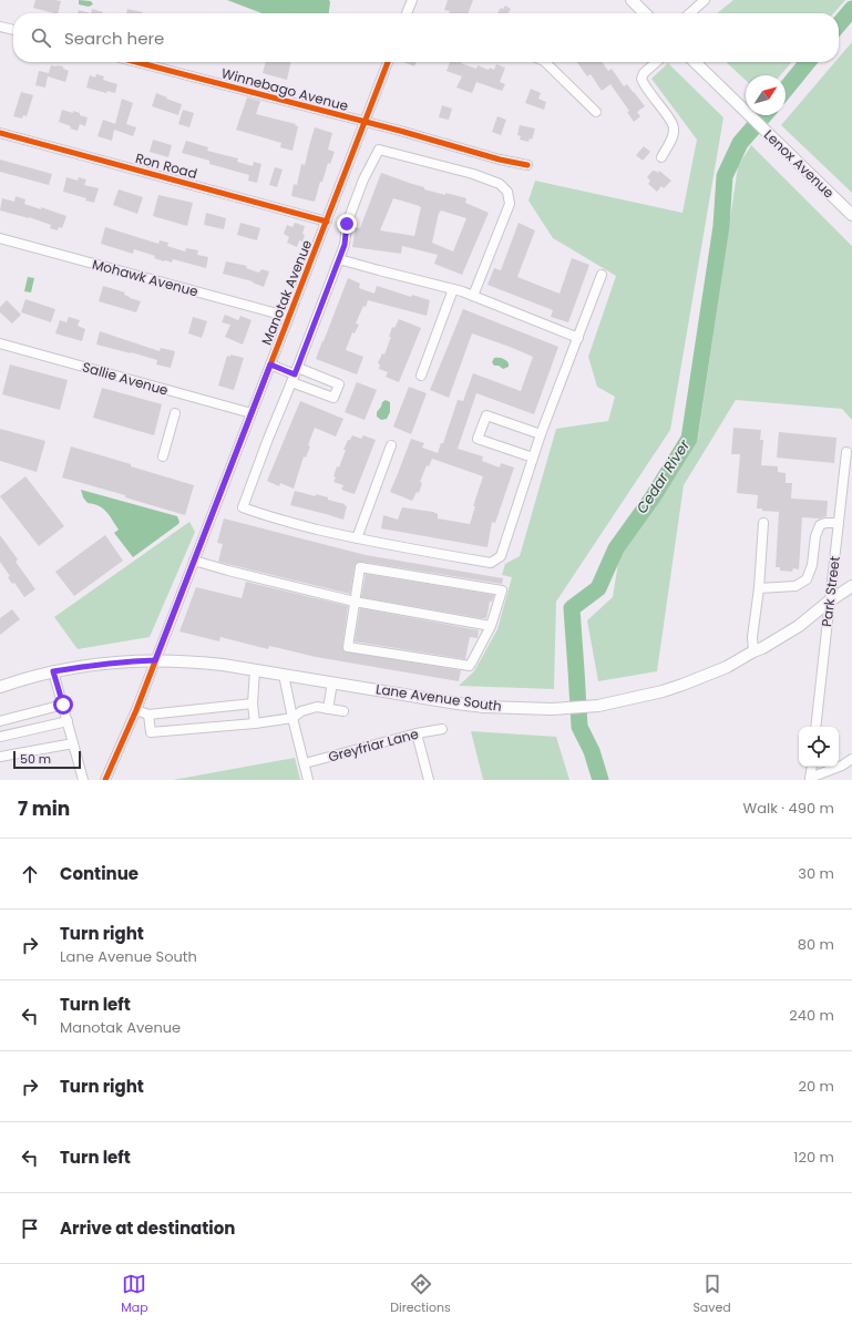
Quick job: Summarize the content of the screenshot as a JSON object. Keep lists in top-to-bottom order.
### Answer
{
  "streets": {
    "main road": ["Lenox Avenue", "Lane Avenue South"],
    "street": [
      "Winnebago Avenue",
      "Ron Road",
      "Mohawk Avenue",
      "Manotak Avenue",
      "Sallie Avenue",
      "Park Street",
      "Greyfriar Lane"
    ]
  },
  "crossings": [
    ["Winnebago Avenue", "Manotak Avenue"],
    ["Ron Road", "Manotak Avenue"],
    ["Mohawk Avenue", "Manotak Avenue"],
    ["Manotak Avenue", "Sallie Avenue"],
    ["Manotak Avenue", "Lane Avenue South"],
    ["Park Street", "Lane Avenue South"]
  ],
  "water": ["Cedar River"],
  "scale_bar": "50 m",
  "north": "top right",
  "page": {
    "search": "Search here",
    "scale": "50 m",
    "heading": ["7 min", "Walk · 490 m"],
    "list": [
      ["Continue", "30 m"],
      ["Turn right", "Lane Avenue South", "80 m"],
      ["Turn left", "Manotak Avenue", "240 m"],
      ["Turn right", "20 m"],
      ["Turn left", "120 m"],
      "Arrive at destination"
    ],
    "nav": ["Map", "Directions", "Saved"]
  }
}
